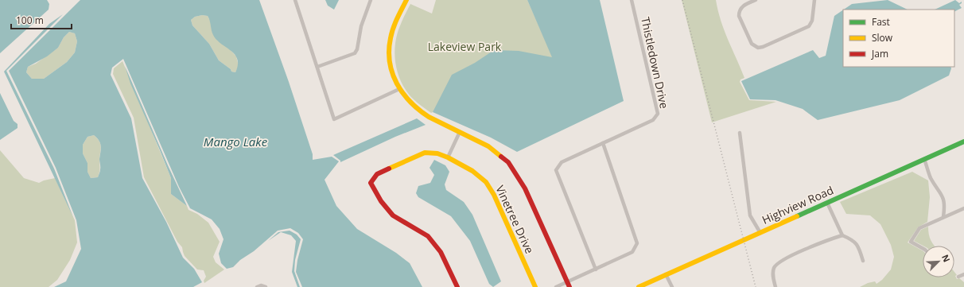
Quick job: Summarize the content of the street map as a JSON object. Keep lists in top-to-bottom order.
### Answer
{
  "streets": {
    "street": ["Thistledown Drive", "Highview Road", "Vinetree Drive"]
  },
  "water": ["Mango Lake"],
  "parks": ["Lakeview Park"],
  "legend": ["Fast", "Slow", "Jam"],
  "scale_bar": "100 m",
  "north": "top right"
}
